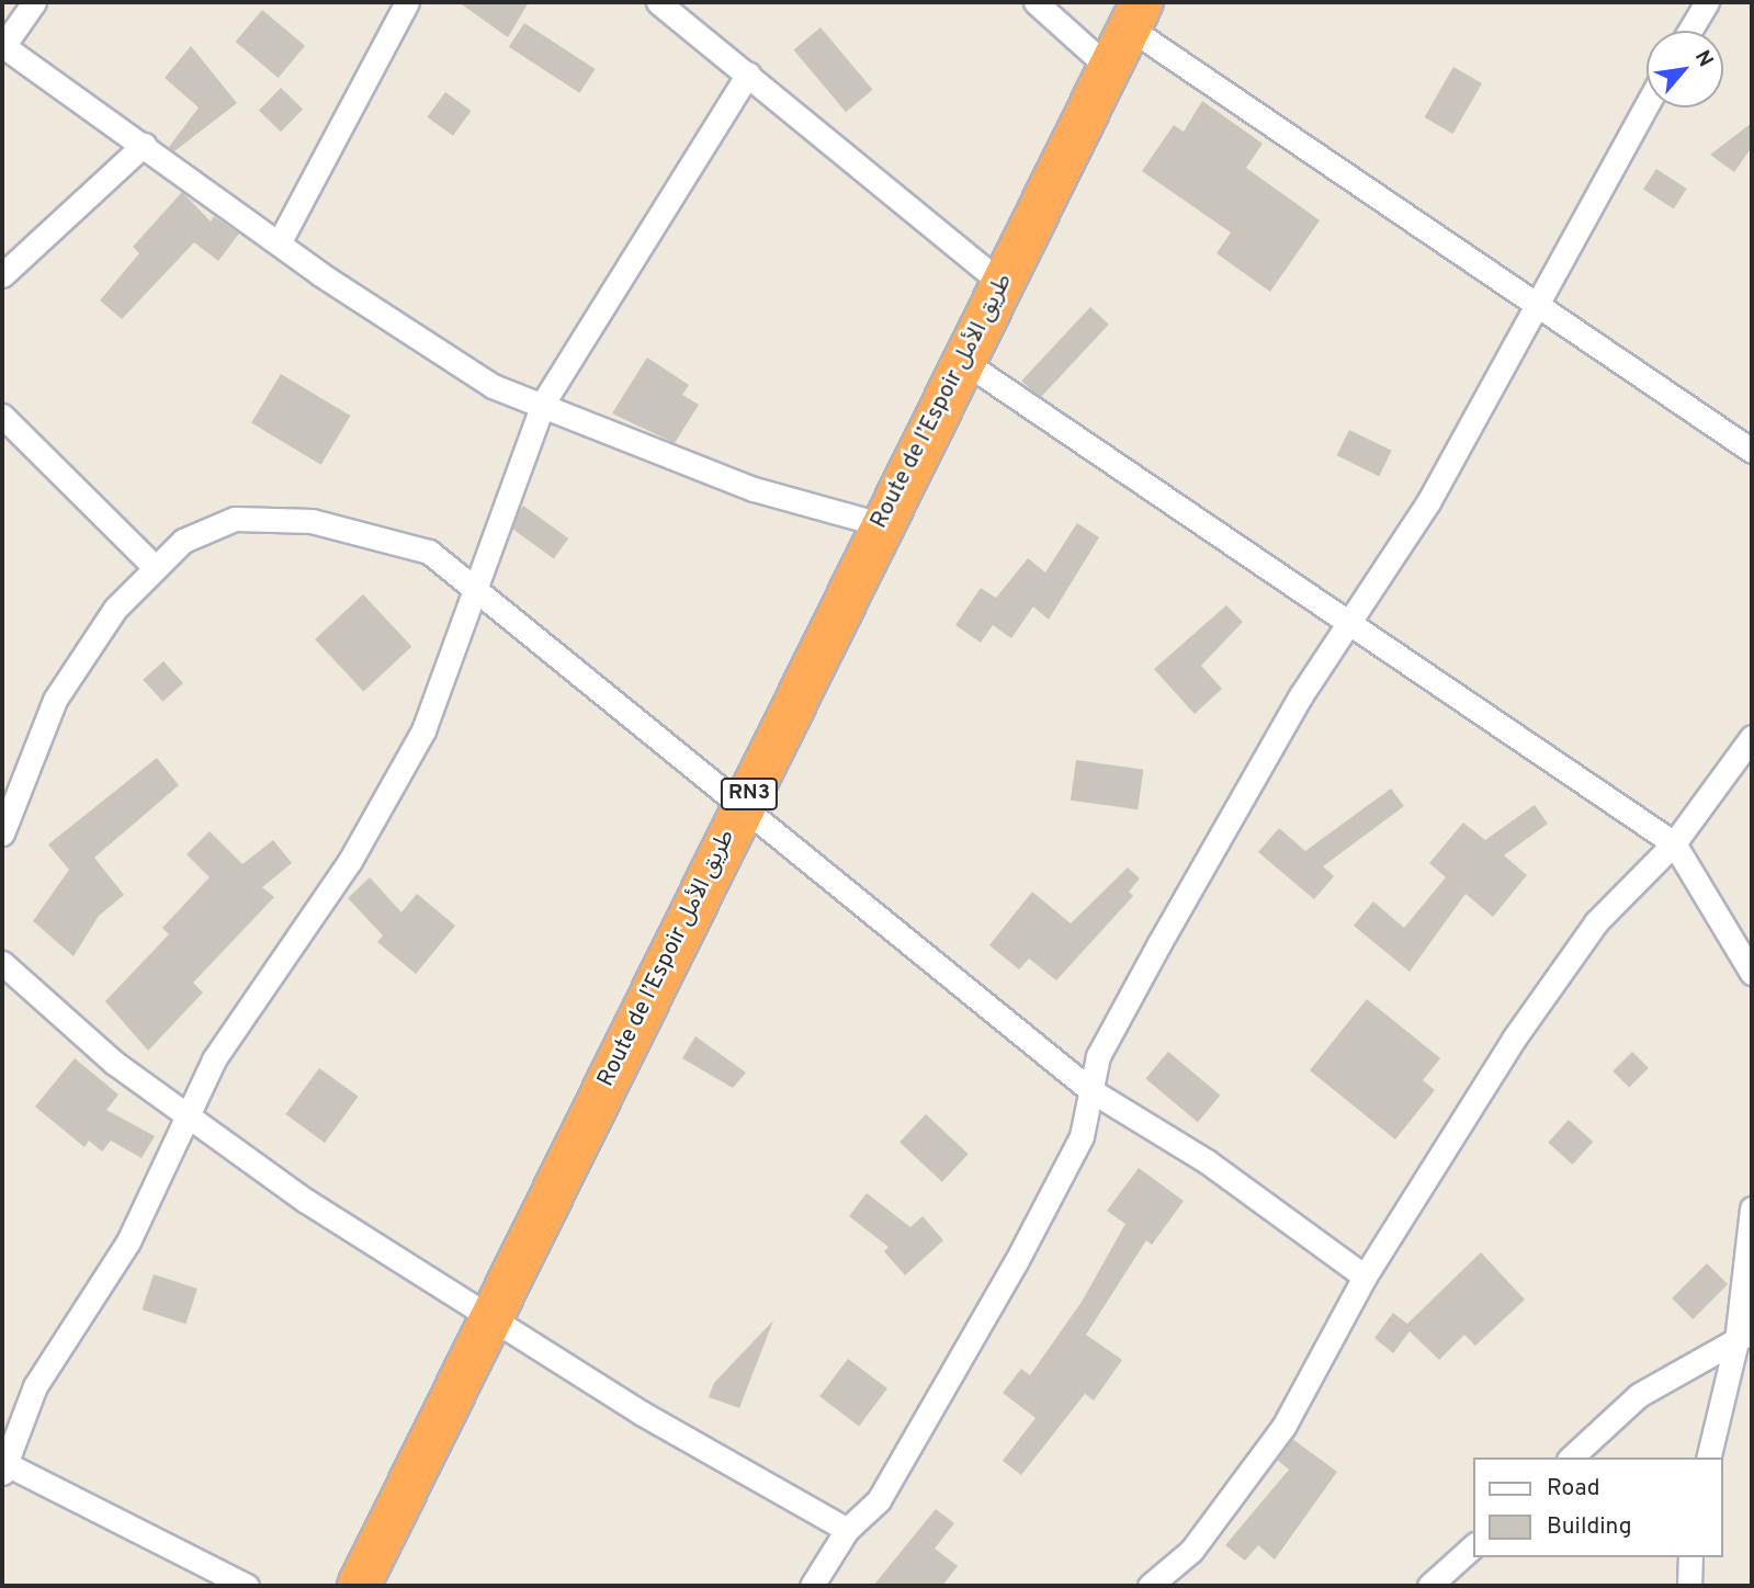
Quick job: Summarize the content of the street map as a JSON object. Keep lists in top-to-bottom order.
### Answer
{
  "streets": {
    "highway": ["Route de l’Espoir طريق الأمل", "RN3"]
  },
  "legend": ["Road", "Building"],
  "north": "top right"
}
